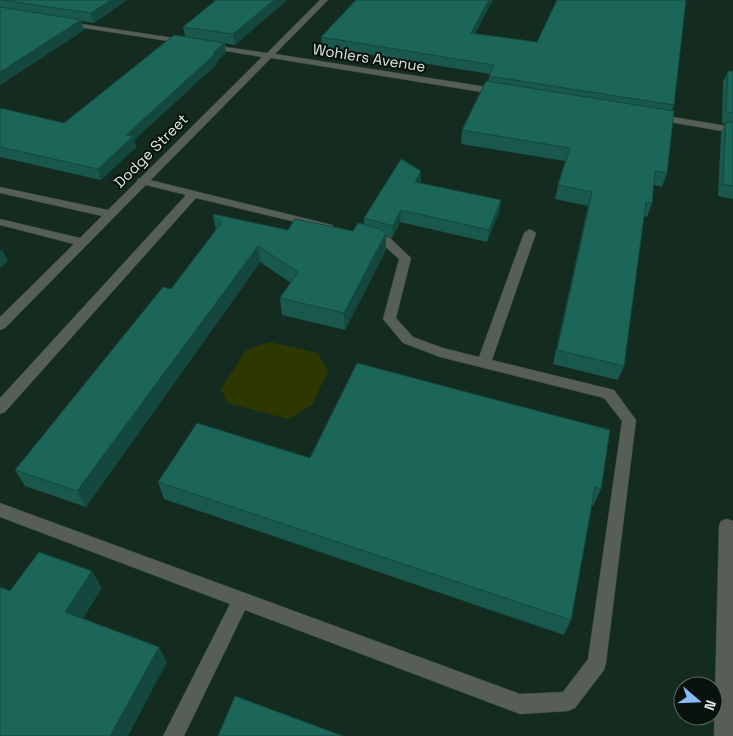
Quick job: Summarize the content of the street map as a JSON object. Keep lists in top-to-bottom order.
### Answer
{
  "streets": {
    "street": ["Wohlers Avenue", "Dodge Street"]
  },
  "crossings": [
    ["Wohlers Avenue", "Dodge Street"]
  ],
  "north": "right"
}
